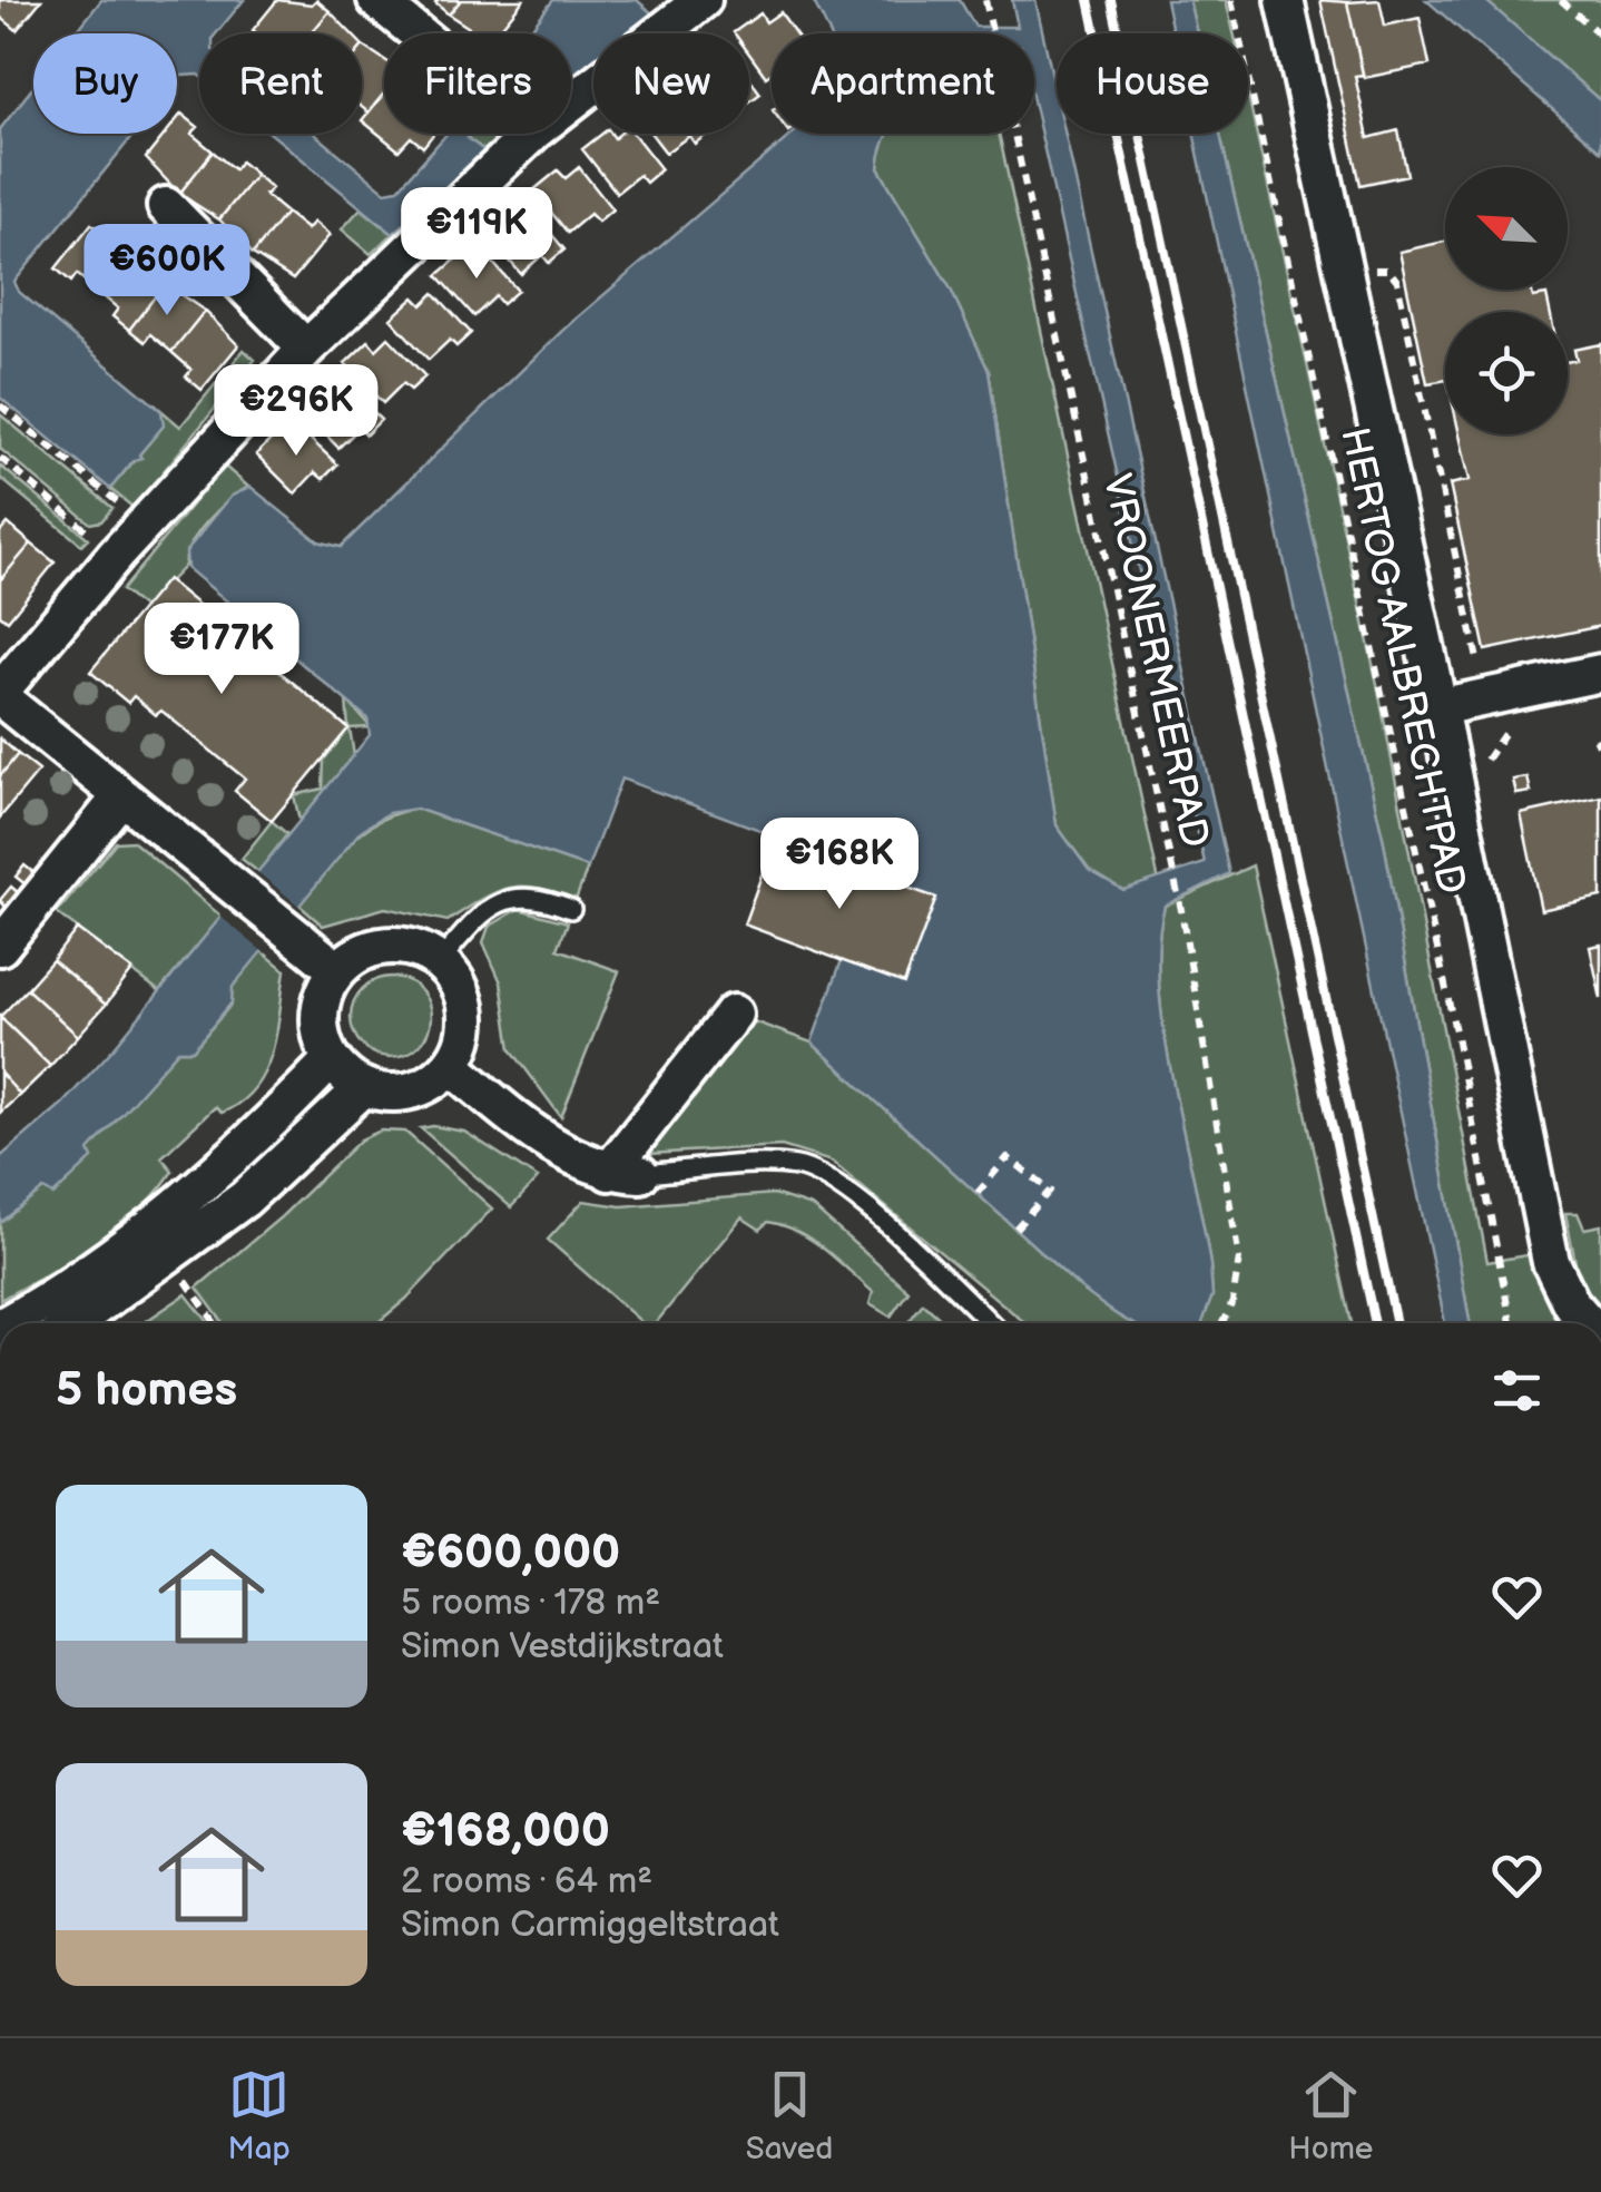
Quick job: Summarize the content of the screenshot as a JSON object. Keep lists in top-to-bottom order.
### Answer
{
  "streets": {
    "path": ["VROONERMEERPAD", "HERTOG AALBRECHTPAD"]
  },
  "north": "top left",
  "page": {
    "chip": [
      "Buy",
      "Rent",
      "Filters",
      "New",
      "Apartment",
      "House"
    ],
    "price": [
      "€119K",
      "€600K",
      "€296K",
      "€177K",
      "€168K"
    ],
    "heading": "5 homes",
    "list": [
      {
        "name": "€600,000",
        "note": "5 rooms · 178 m² · Simon Vestdijkstraat"
      },
      {
        "name": "€168,000",
        "note": "2 rooms · 64 m² · Simon Carmiggeltstraat"
      }
    ],
    "tabs": ["Map", "Saved", "Home"]
  }
}
